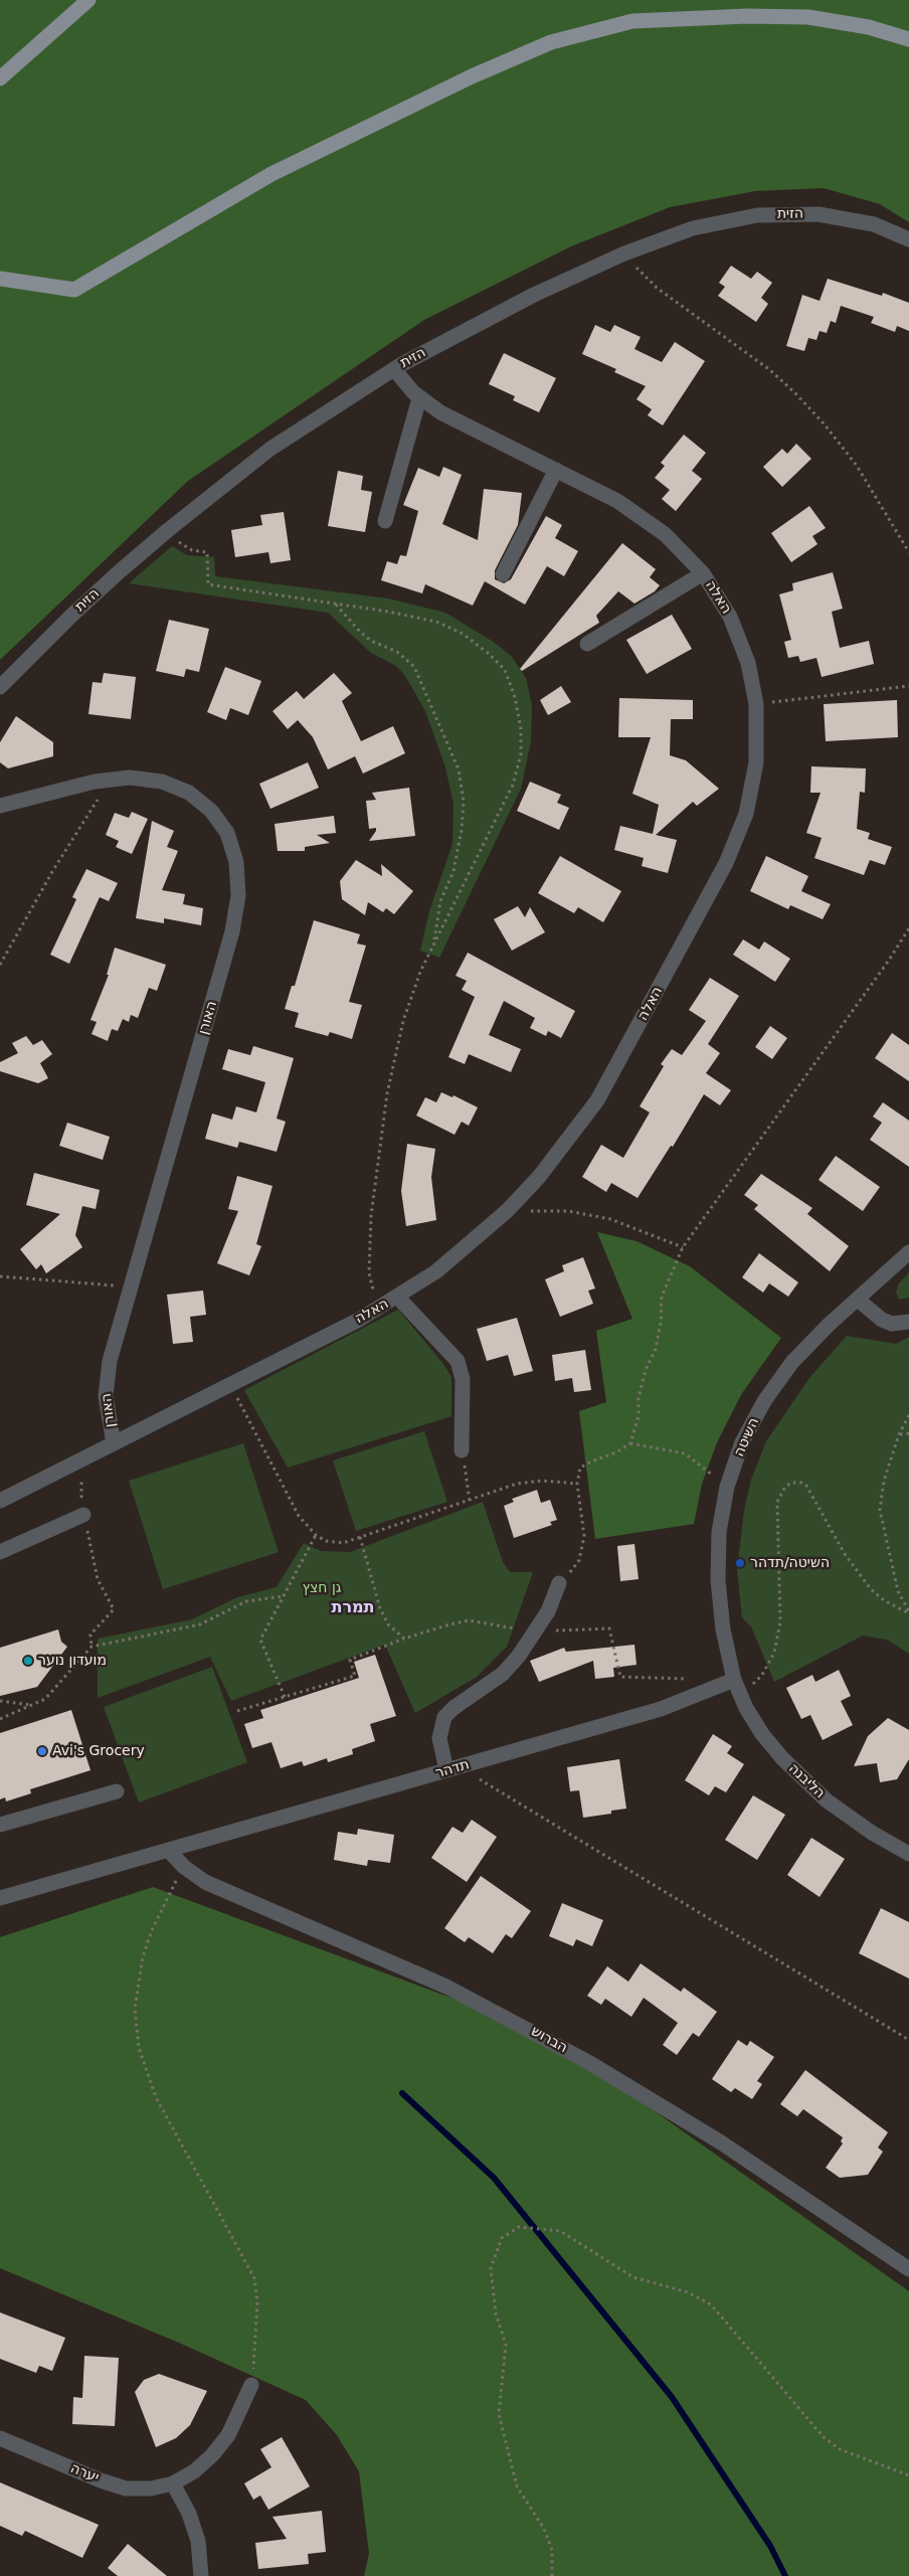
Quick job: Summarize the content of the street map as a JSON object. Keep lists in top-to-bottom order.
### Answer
{
  "streets": {
    "street": [
      "הזית",
      "האלה",
      "האורן",
      "השיטה",
      "תדהר",
      "הליבנה",
      "הברוש",
      "יערה"
    ]
  },
  "crossings": [
    ["הזית", "האלה"],
    ["האלה", "האורן"],
    ["השיטה", "תדהר"],
    ["השיטה", "הליבנה"],
    ["תדהר", "הליבנה"],
    ["תדהר", "הברוש"]
  ],
  "districts": ["תמרת"],
  "parks": ["גן חצץ"],
  "places": ["השיטה/תדהר", "מועדון נוער", "Avi's Grocery"]
}
